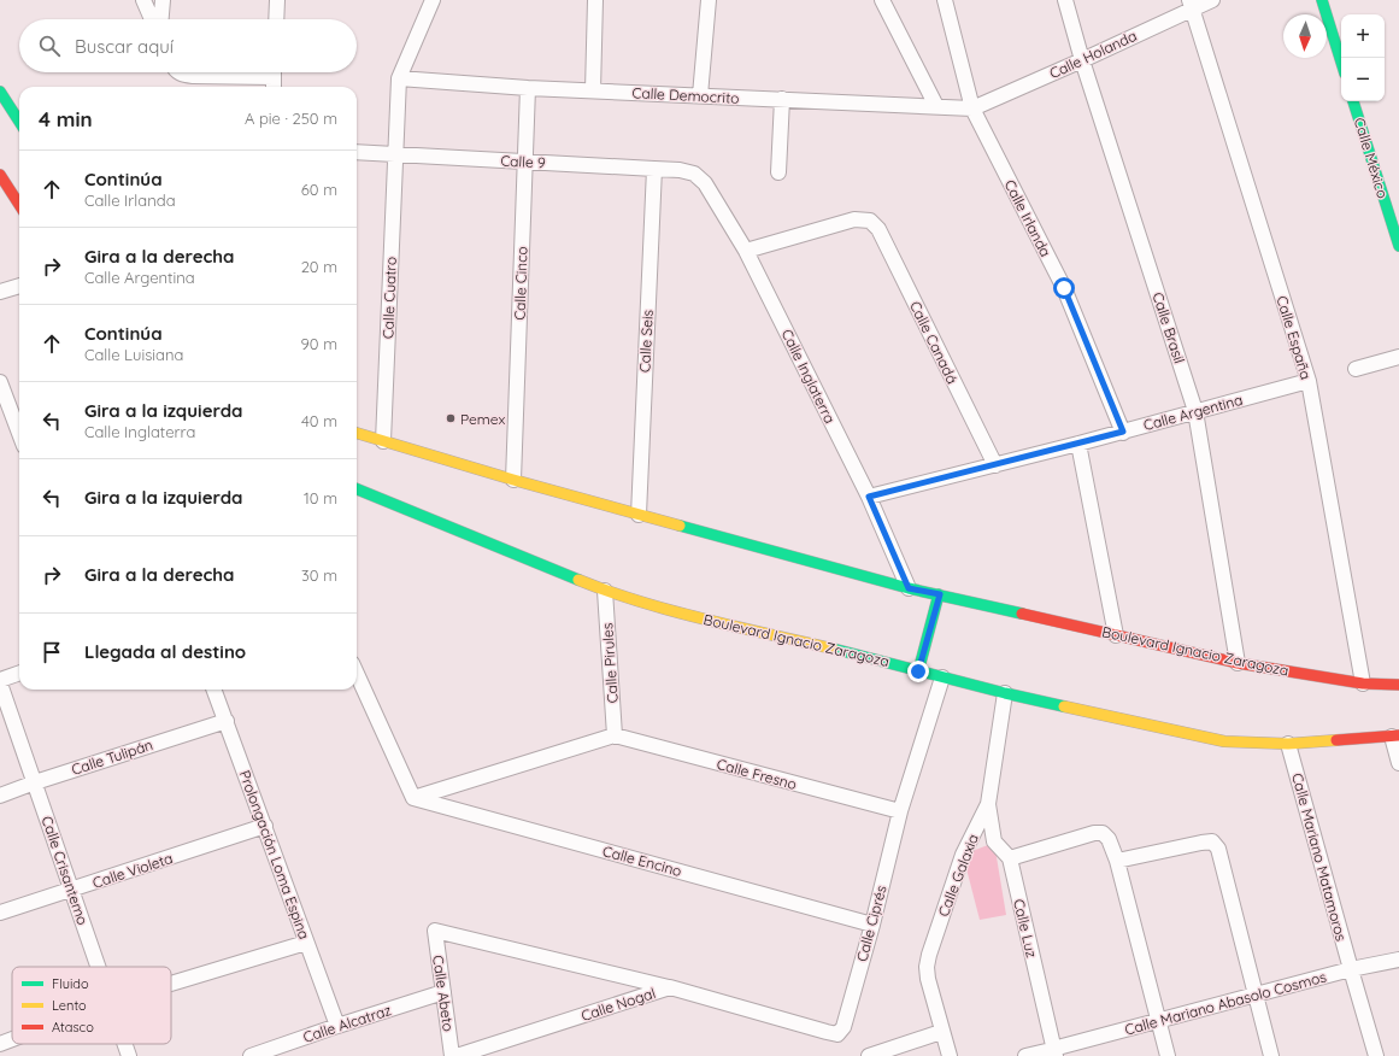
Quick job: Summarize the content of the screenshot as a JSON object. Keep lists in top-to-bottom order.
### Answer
{
  "streets": {
    "main road": ["Calle México", "Boulevard Ignacio Zaragoza"],
    "street": [
      "Calle Holanda",
      "Calle Democrito",
      "Calle 9",
      "Calle Irlanda",
      "Calle Cinco",
      "Calle Cuatro",
      "Calle Brasil",
      "Calle España",
      "Calle Seis",
      "Calle Canadá",
      "Calle Inglaterra",
      "Calle Argentina",
      "Calle Pirules",
      "Calle Tulipán",
      "Calle Fresno",
      "Prolongación Loma Espina",
      "Calle Mariano Matamoros",
      "Calle Encino",
      "Calle Crisantemo",
      "Calle Violeta",
      "Calle Galaxia",
      "Calle Ciprés",
      "Calle Luz",
      "Calle Abeto",
      "Calle Mariano Abasolo Cosmos",
      "Calle Nogal",
      "Calle Alcatraz"
    ]
  },
  "crossings": [
    ["Calle Holanda", "Calle Democrito"],
    ["Calle Holanda", "Calle Irlanda"],
    ["Calle Holanda", "Calle Brasil"],
    ["Calle Holanda", "Calle España"],
    ["Calle Democrito", "Calle Irlanda"],
    ["Calle Democrito", "Calle Cinco"],
    ["Calle Democrito", "Calle Cuatro"],
    ["Calle 9", "Calle Cinco"],
    ["Calle 9", "Calle Cuatro"],
    ["Calle 9", "Calle Seis"],
    ["Calle 9", "Calle Inglaterra"],
    ["Calle Irlanda", "Calle Argentina"],
    ["Calle Cinco", "Boulevard Ignacio Zaragoza"],
    ["Calle Cuatro", "Boulevard Ignacio Zaragoza"],
    ["Calle Brasil", "Calle Argentina"],
    ["Calle Brasil", "Boulevard Ignacio Zaragoza"],
    ["Calle España", "Calle Argentina"],
    ["Calle España", "Boulevard Ignacio Zaragoza"],
    ["Calle Seis", "Boulevard Ignacio Zaragoza"],
    ["Calle Canadá", "Calle Inglaterra"],
    ["Calle Canadá", "Calle Argentina"],
    ["Calle Inglaterra", "Calle Argentina"],
    ["Calle Inglaterra", "Boulevard Ignacio Zaragoza"],
    ["Boulevard Ignacio Zaragoza", "Calle Pirules"],
    ["Boulevard Ignacio Zaragoza", "Calle Mariano Matamoros"],
    ["Boulevard Ignacio Zaragoza", "Calle Galaxia"],
    ["Boulevard Ignacio Zaragoza", "Calle Ciprés"],
    ["Calle Pirules", "Calle Fresno"],
    ["Calle Tulipán", "Prolongación Loma Espina"],
    ["Calle Tulipán", "Calle Crisantemo"],
    ["Calle Fresno", "Calle Ciprés"],
    ["Prolongación Loma Espina", "Calle Violeta"],
    ["Prolongación Loma Espina", "Calle Alcatraz"],
    ["Calle Mariano Matamoros", "Calle Mariano Abasolo Cosmos"],
    ["Calle Encino", "Calle Ciprés"],
    ["Calle Crisantemo", "Calle Violeta"],
    ["Calle Galaxia", "Calle Luz"],
    ["Calle Ciprés", "Calle Nogal"],
    ["Calle Luz", "Calle Mariano Abasolo Cosmos"],
    ["Calle Abeto", "Calle Nogal"],
    ["Calle Abeto", "Calle Alcatraz"]
  ],
  "places": ["Pemex"],
  "legend": ["Fluido", "Lento", "Atasco"],
  "north": "bottom",
  "page": {
    "map_buttons": ["+", "−"],
    "search": "Buscar aquí",
    "heading": ["4 min", "A pie · 250 m"],
    "list": [
      ["Continúa", "Calle Irlanda", "60 m"],
      ["Gira a la derecha", "Calle Argentina", "20 m"],
      ["Continúa", "Calle Luisiana", "90 m"],
      ["Gira a la izquierda", "Calle Inglaterra", "40 m"],
      ["Gira a la izquierda", "10 m"],
      ["Gira a la derecha", "30 m"],
      "Llegada al destino"
    ]
  }
}
